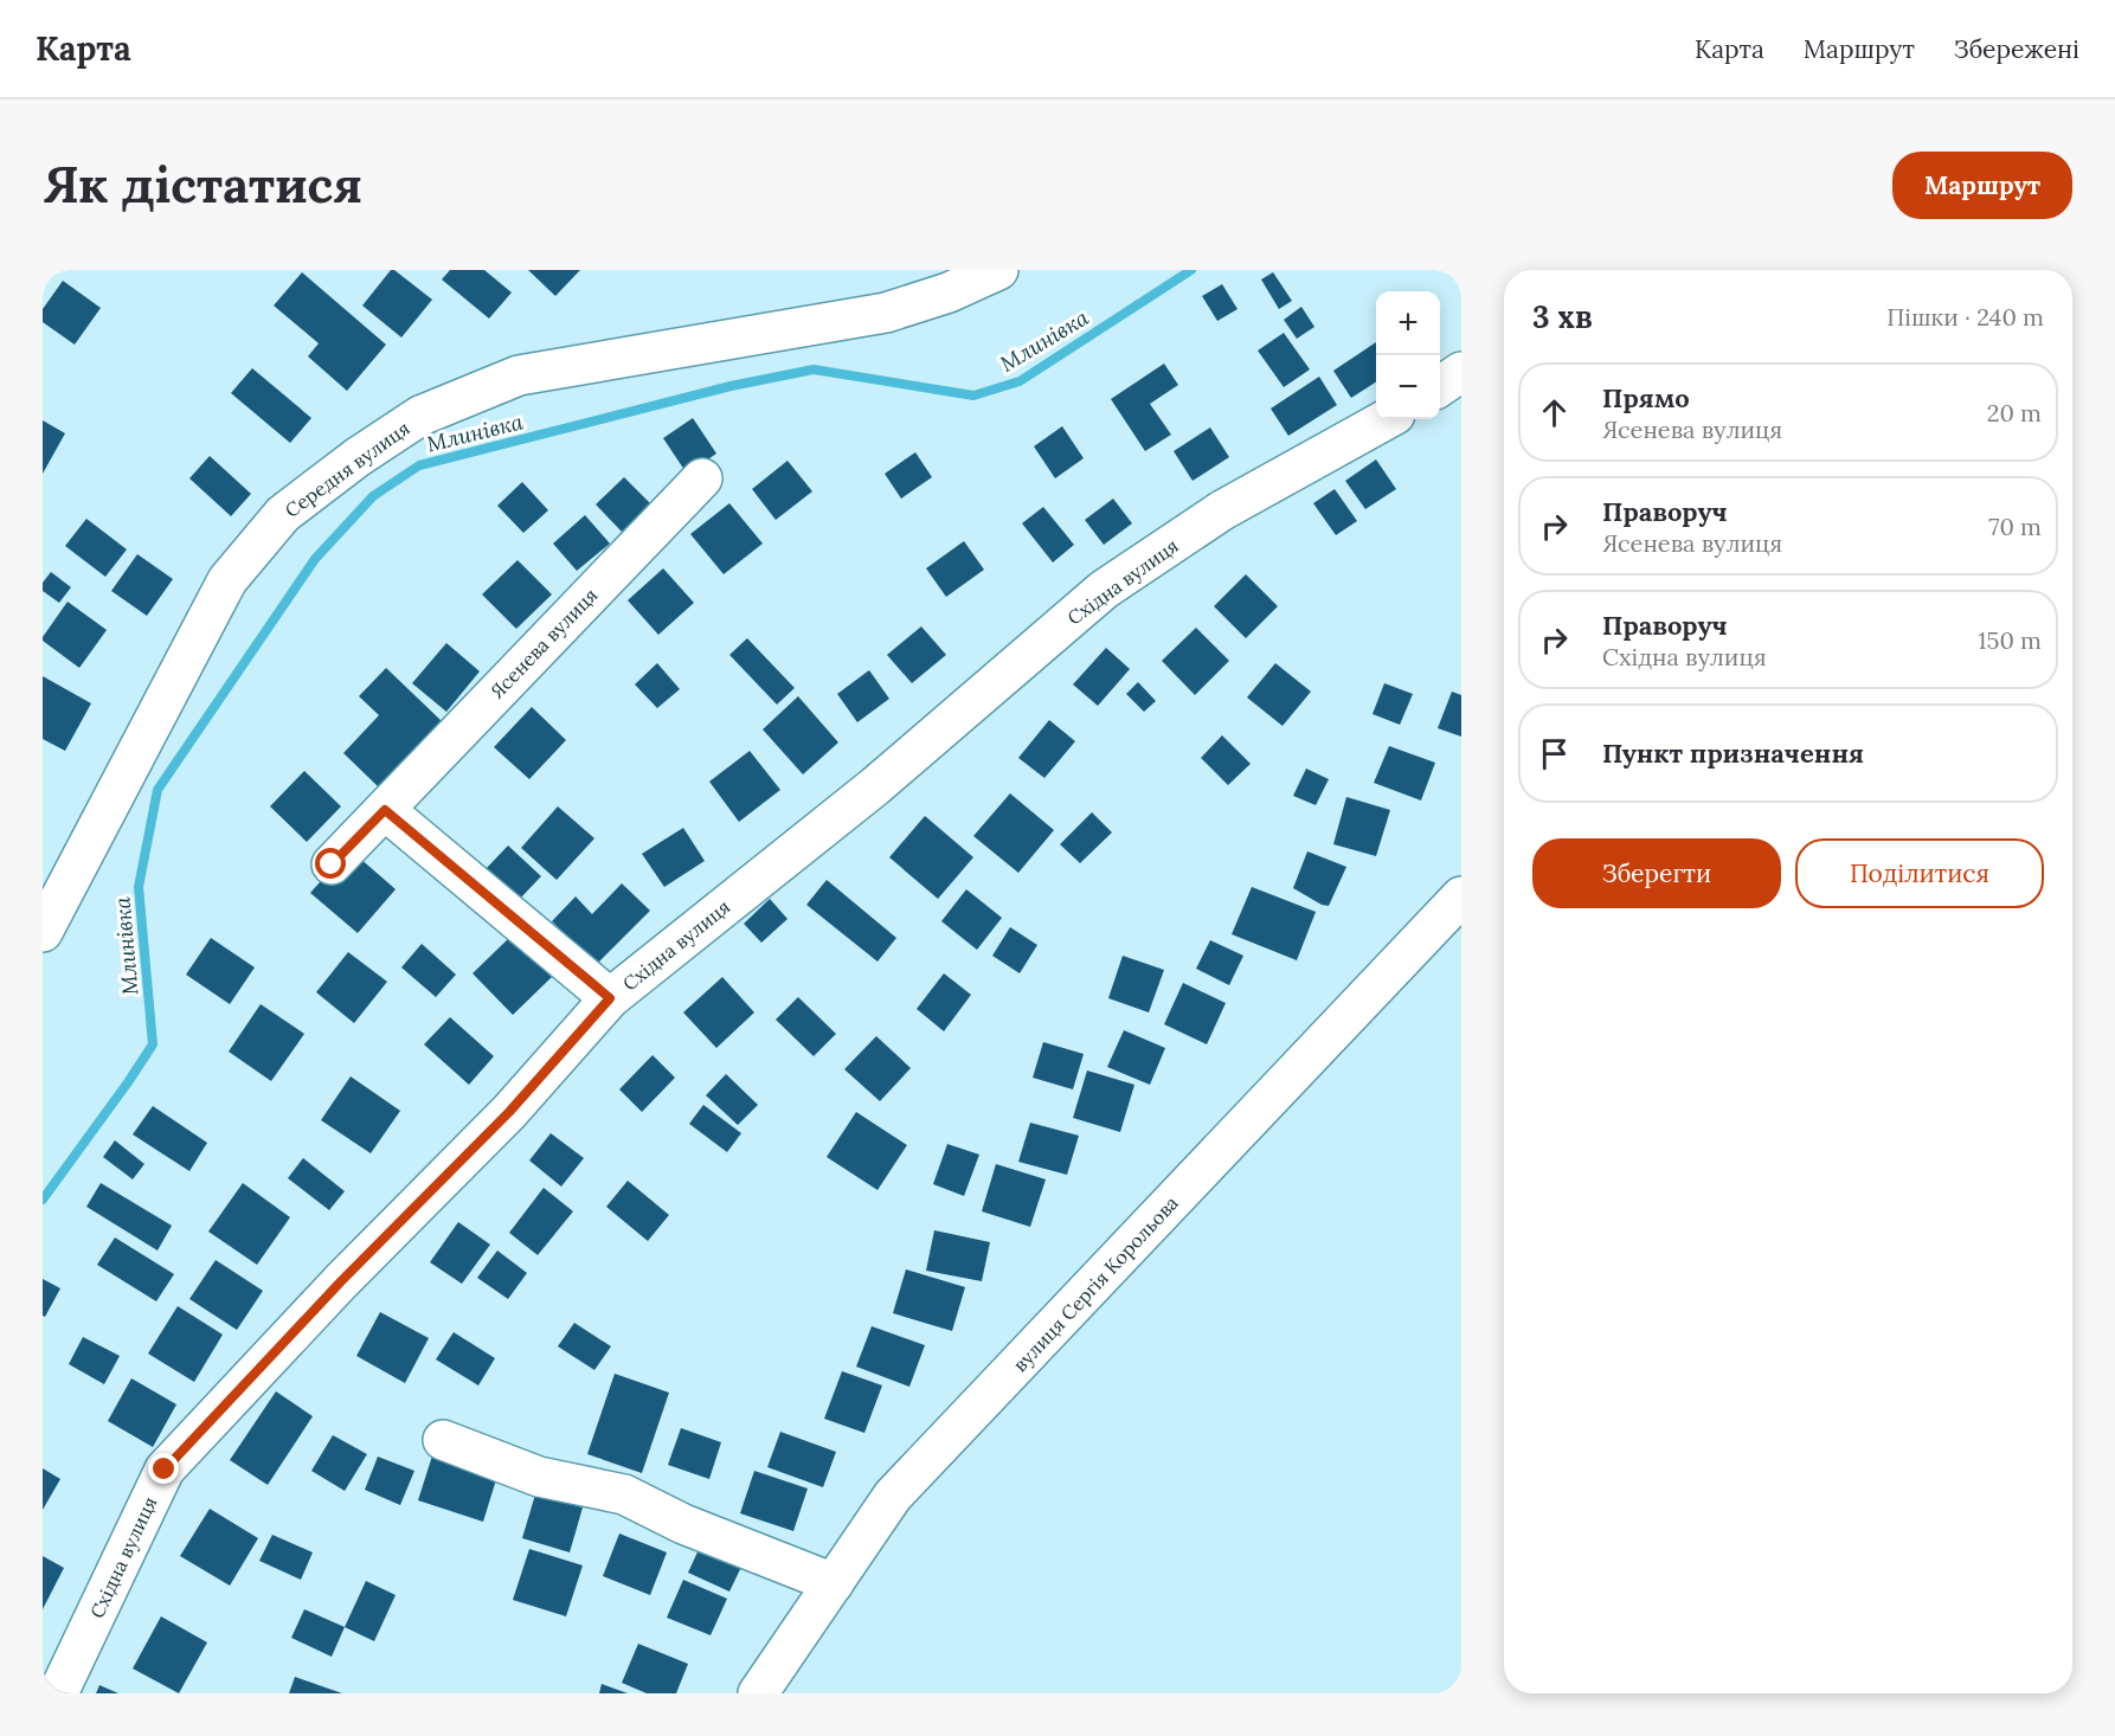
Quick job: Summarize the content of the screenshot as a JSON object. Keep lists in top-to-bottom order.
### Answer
{
  "streets": {
    "street": [
      "Середня вулиця",
      "Східна вулиця",
      "Ясенева вулиця",
      "вулиця Сергія Корольова"
    ]
  },
  "water": ["Млинівка"],
  "page": {
    "header": "Карта",
    "nav": ["Карта", "Маршрут", "Збережені"],
    "buttons": [
      "Маршрут",
      ["Зберегти", "Поділитися"]
    ],
    "title": "Як дістатися",
    "heading": ["3 хв", "Пішки · 240 m"],
    "map_buttons": ["+", "−"],
    "list": [
      ["Прямо", "Ясенева вулиця", "20 m"],
      ["Праворуч", "Ясенева вулиця", "70 m"],
      ["Праворуч", "Східна вулиця", "150 m"],
      "Пункт призначення"
    ]
  }
}
